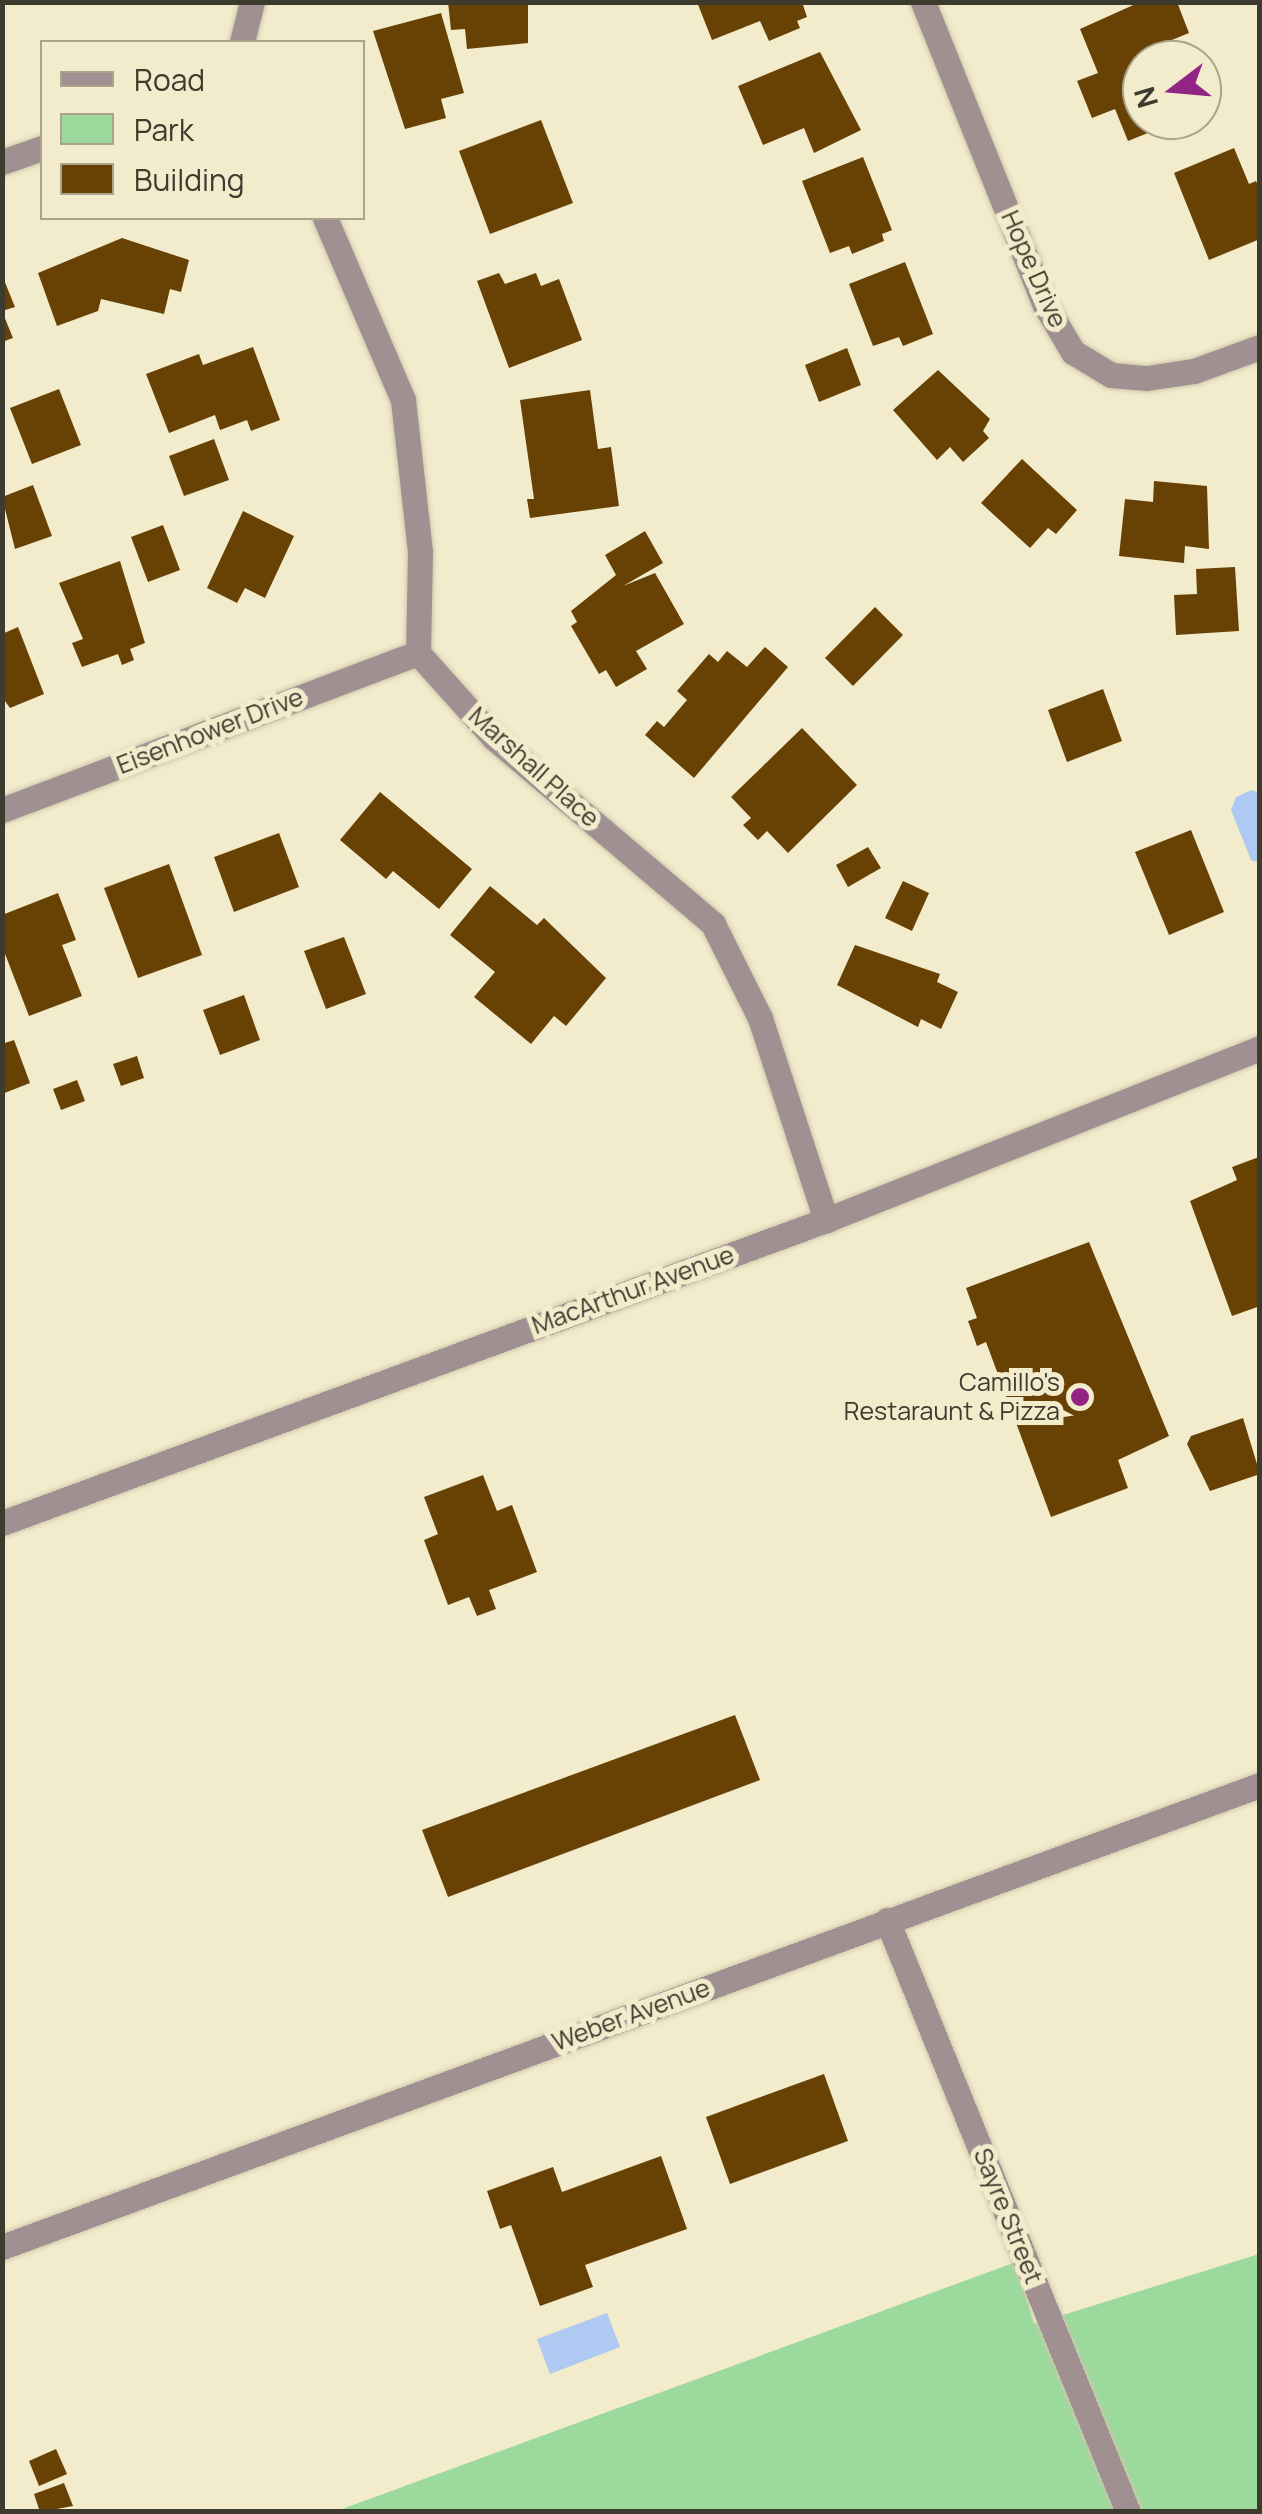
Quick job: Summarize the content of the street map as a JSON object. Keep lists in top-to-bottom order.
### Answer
{
  "streets": {
    "street": [
      "Hope Drive",
      "Eisenhower Drive",
      "Marshall Place",
      "MacArthur Avenue",
      "Weber Avenue",
      "Sayre Street"
    ]
  },
  "crossings": [
    ["Eisenhower Drive", "Marshall Place"],
    ["Marshall Place", "MacArthur Avenue"],
    ["Weber Avenue", "Sayre Street"]
  ],
  "places": ["Camillo's Restaraunt & Pizza"],
  "legend": ["Road", "Park", "Building"],
  "north": "left"
}
